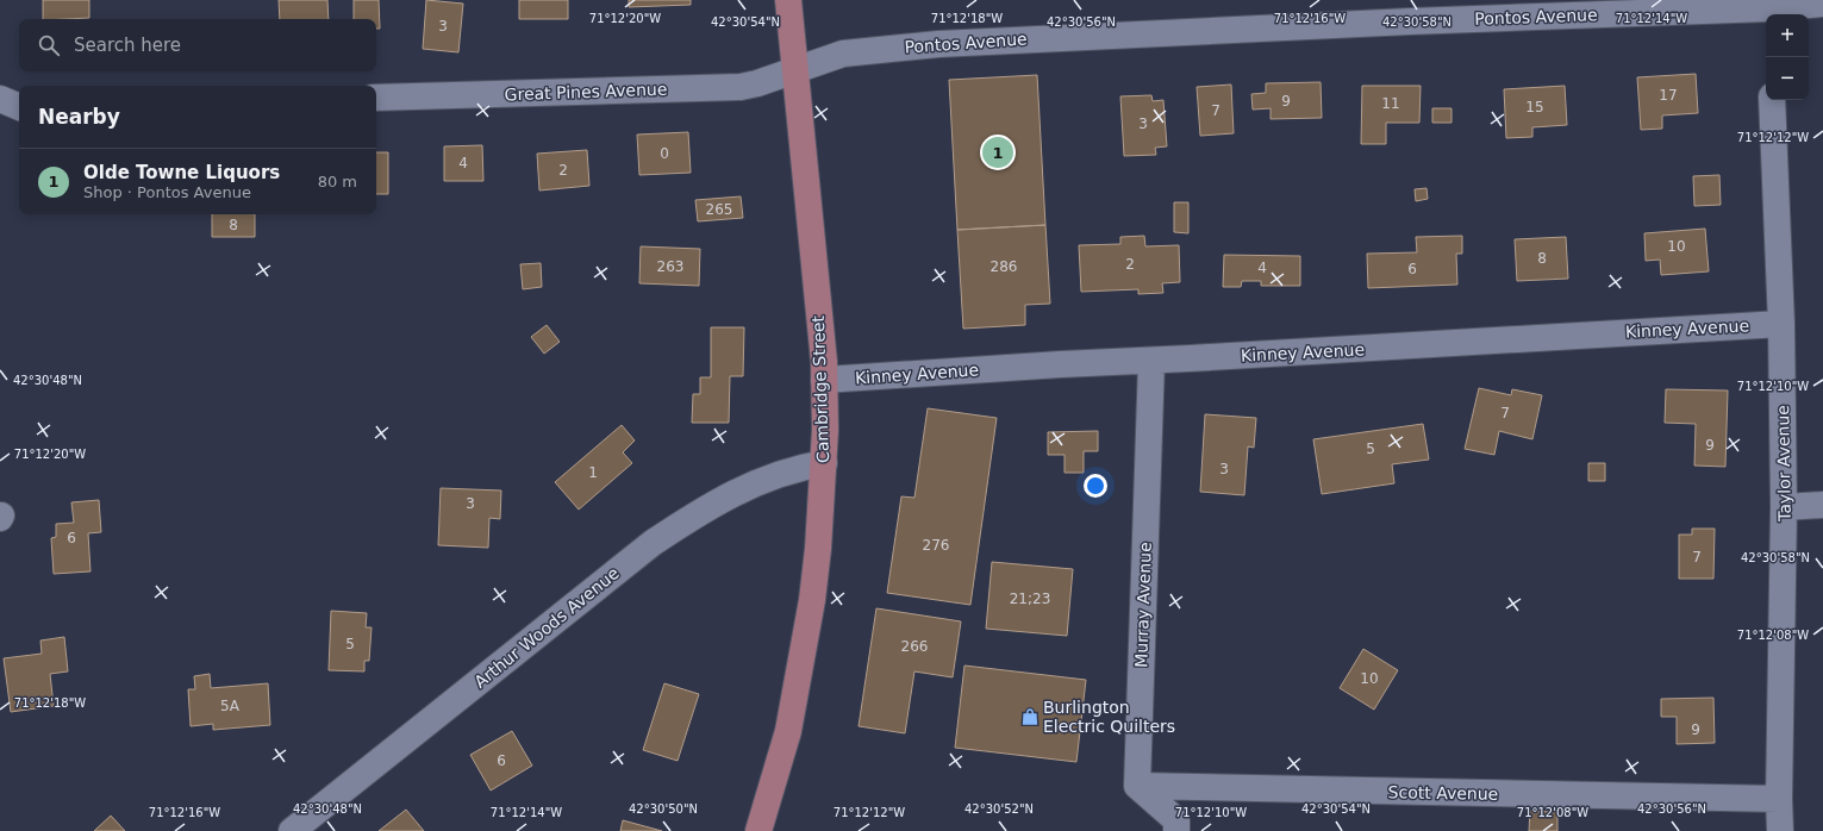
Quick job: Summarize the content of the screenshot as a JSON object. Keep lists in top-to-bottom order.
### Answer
{
  "streets": {
    "main road": ["Cambridge Street"],
    "street": [
      "Pontos Avenue",
      "Great Pines Avenue",
      "Kinney Avenue",
      "Taylor Avenue",
      "Murray Avenue",
      "Arthur Woods Avenue",
      "Scott Avenue"
    ]
  },
  "crossings": [
    ["Pontos Avenue", "Great Pines Avenue"],
    ["Pontos Avenue", "Cambridge Street"],
    ["Great Pines Avenue", "Cambridge Street"],
    ["Kinney Avenue", "Cambridge Street"],
    ["Kinney Avenue", "Taylor Avenue"],
    ["Kinney Avenue", "Murray Avenue"],
    ["Cambridge Street", "Arthur Woods Avenue"],
    ["Taylor Avenue", "Scott Avenue"],
    ["Murray Avenue", "Scott Avenue"]
  ],
  "places": {
    "shop": ["Burlington Electric Quilters"]
  },
  "house_numbers": [
    "3",
    "17",
    "9",
    "11",
    "15",
    "7",
    "3",
    "0",
    "4",
    "2",
    "265",
    "8",
    "10",
    "8",
    "2",
    "263",
    "286",
    "4",
    "6",
    "7",
    "9",
    "5",
    "3",
    "1",
    "3",
    "6",
    "276",
    "7",
    "21;23",
    "5",
    "266",
    "10",
    "5A",
    "9",
    "6"
  ],
  "page": {
    "map_buttons": ["+", "−"],
    "search": "Search here",
    "heading": "Nearby",
    "pins": "1",
    "list": [
      {
        "mark": "1",
        "name": "Olde Towne Liquors",
        "note": "Shop · Pontos Avenue",
        "value": "80 m"
      }
    ]
  },
  "coordinates": [
    "71°12'20\"W",
    "71°12'18\"W",
    "71°12'16\"W",
    "71°12'14\"W",
    "42°30'54\"N",
    "42°30'56\"N",
    "42°30'58\"N",
    "71°12'12\"W",
    "42°30'48\"N",
    "71°12'10\"W",
    "71°12'08\"W",
    "42°30'50\"N",
    "42°30'52\"N"
  ]
}
